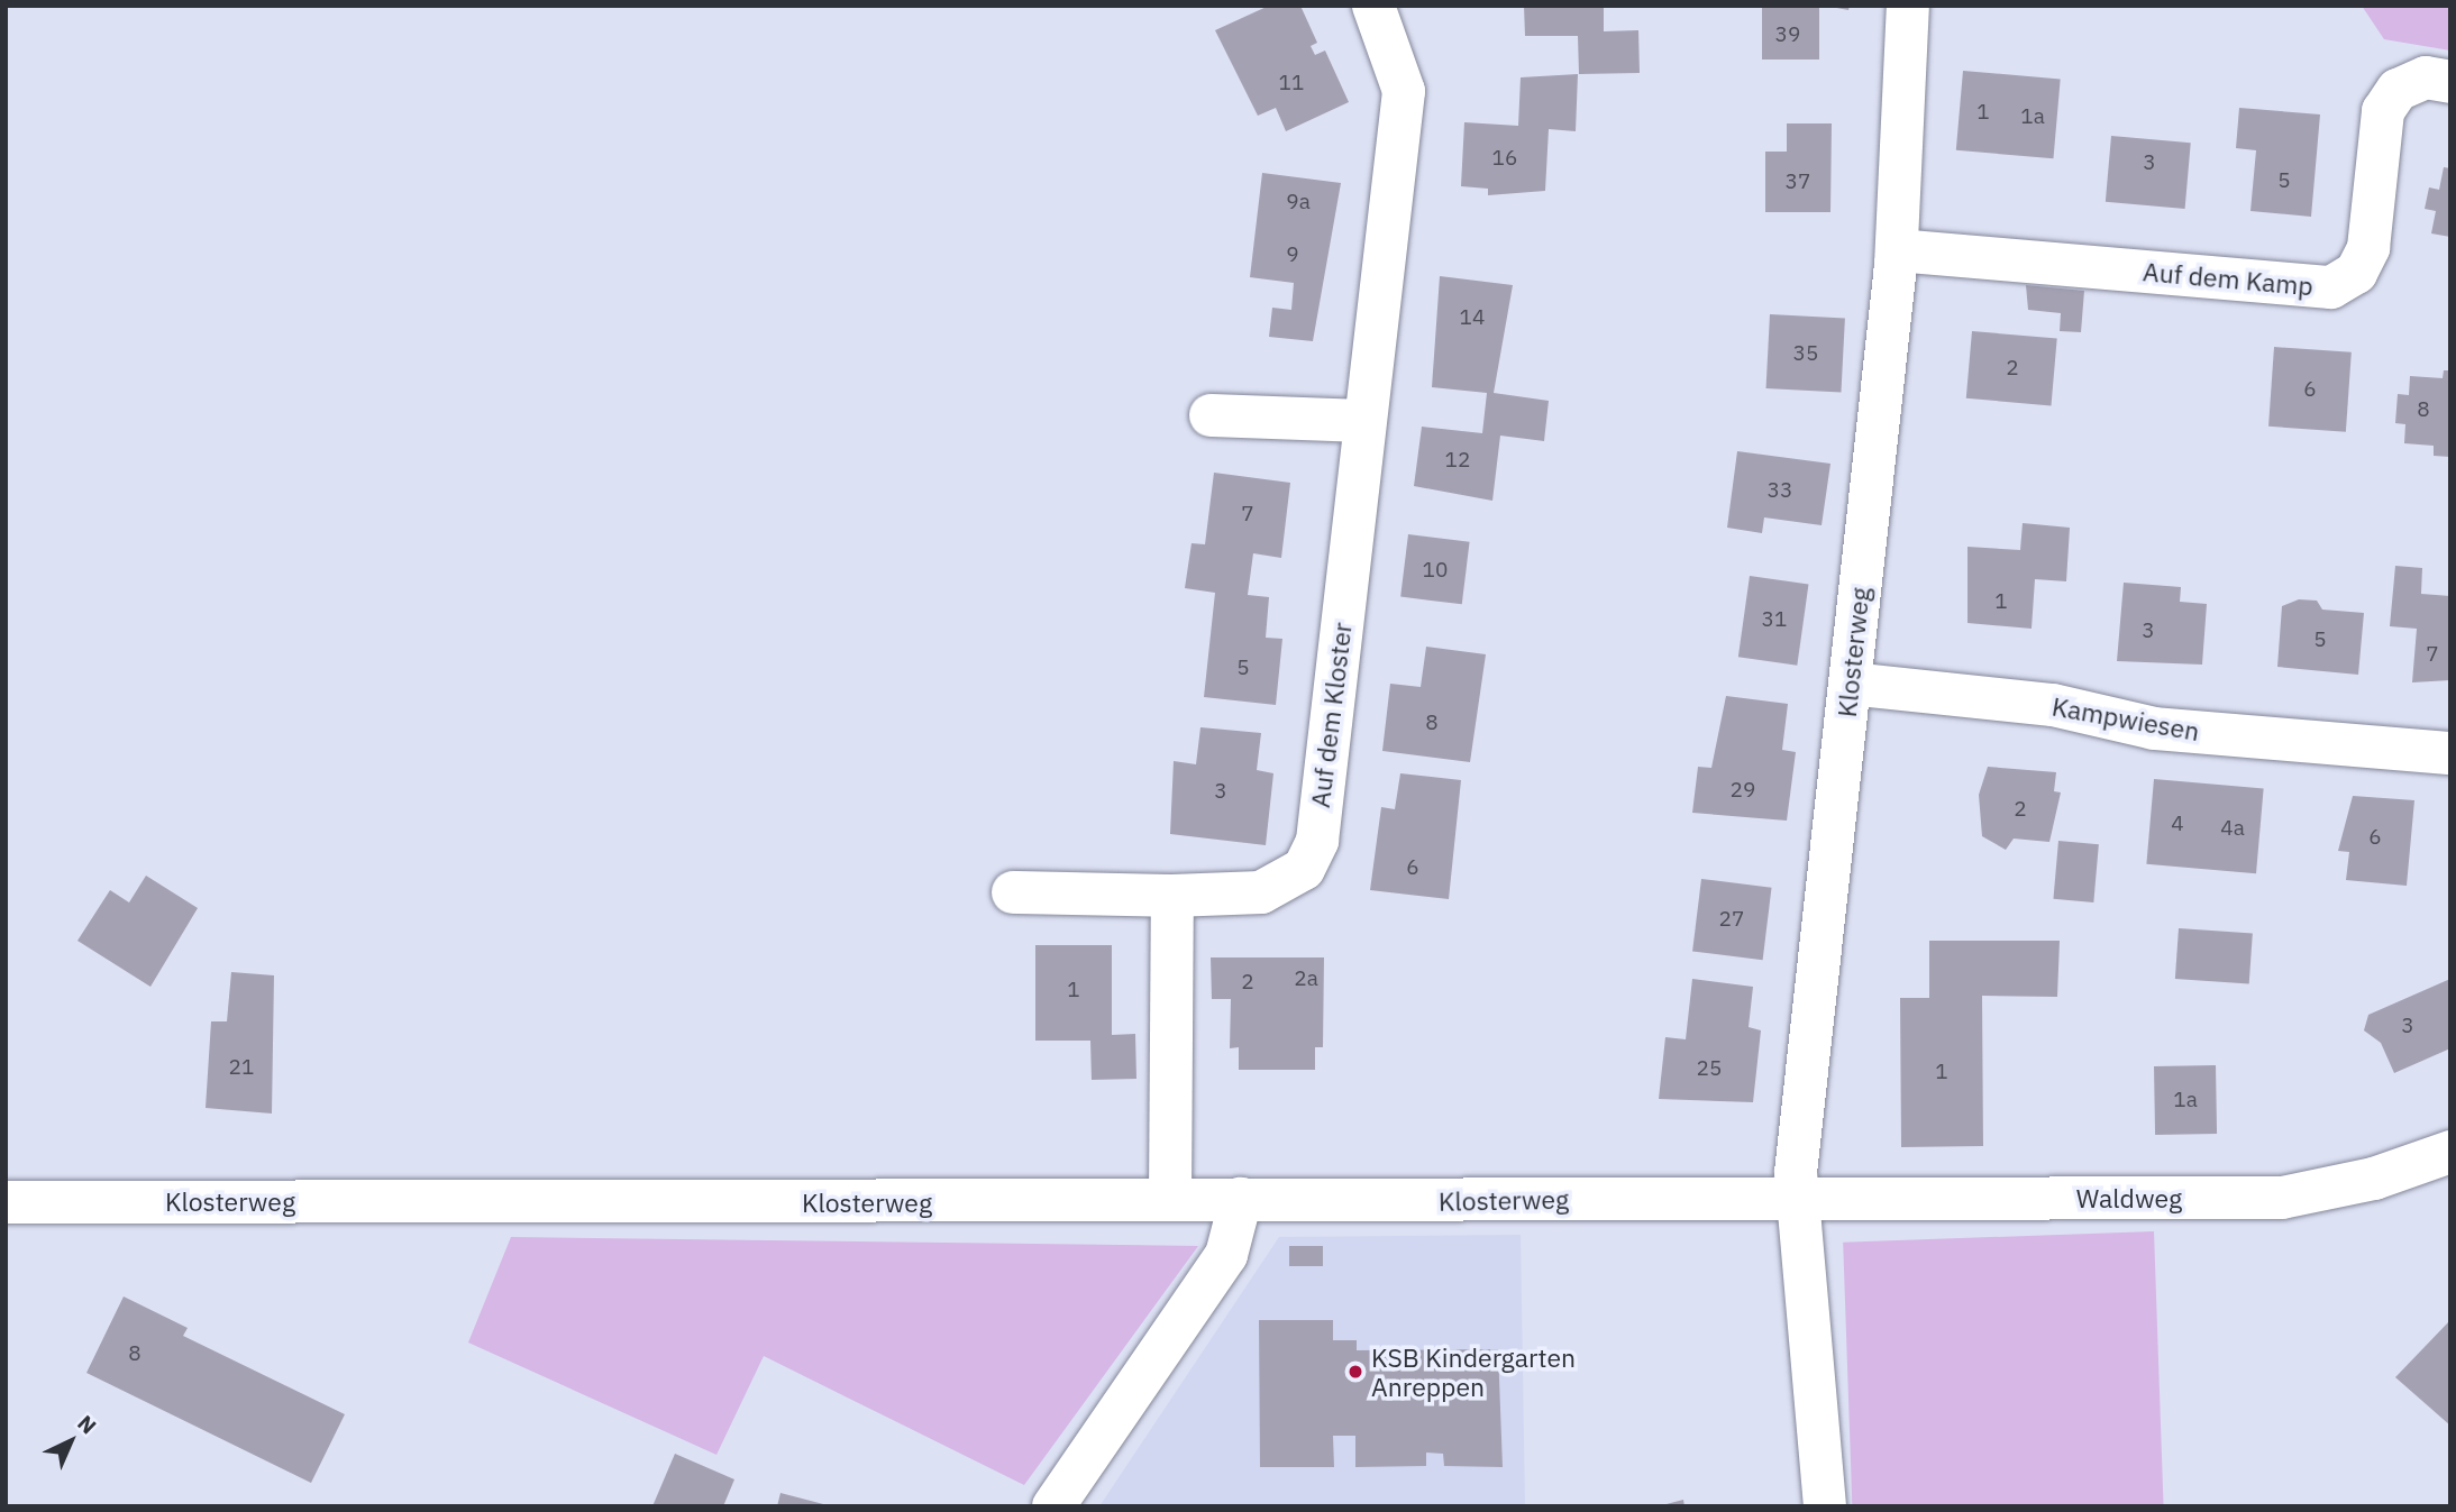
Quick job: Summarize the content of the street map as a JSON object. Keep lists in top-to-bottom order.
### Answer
{
  "streets": {
    "street": [
      "Auf dem Kamp",
      "Klosterweg",
      "Auf dem Kloster",
      "Kampwiesen",
      "Waldweg"
    ]
  },
  "crossings": [
    ["Auf dem Kamp", "Klosterweg"],
    ["Klosterweg", "Kampwiesen"],
    ["Klosterweg", "Waldweg"]
  ],
  "places": ["KSB Kindergarten Anreppen"],
  "house_numbers": [
    "39",
    "11",
    "1",
    "1a",
    "16",
    "3",
    "5",
    "37",
    "9a",
    "9",
    "14",
    "35",
    "2",
    "6",
    "8",
    "12",
    "33",
    "7",
    "10",
    "1",
    "31",
    "3",
    "5",
    "7",
    "5",
    "8",
    "29",
    "3",
    "2",
    "4",
    "4a",
    "6",
    "6",
    "27",
    "2a",
    "2",
    "1",
    "3",
    "21",
    "25",
    "1",
    "1a",
    "8"
  ],
  "north": "top right"
}
